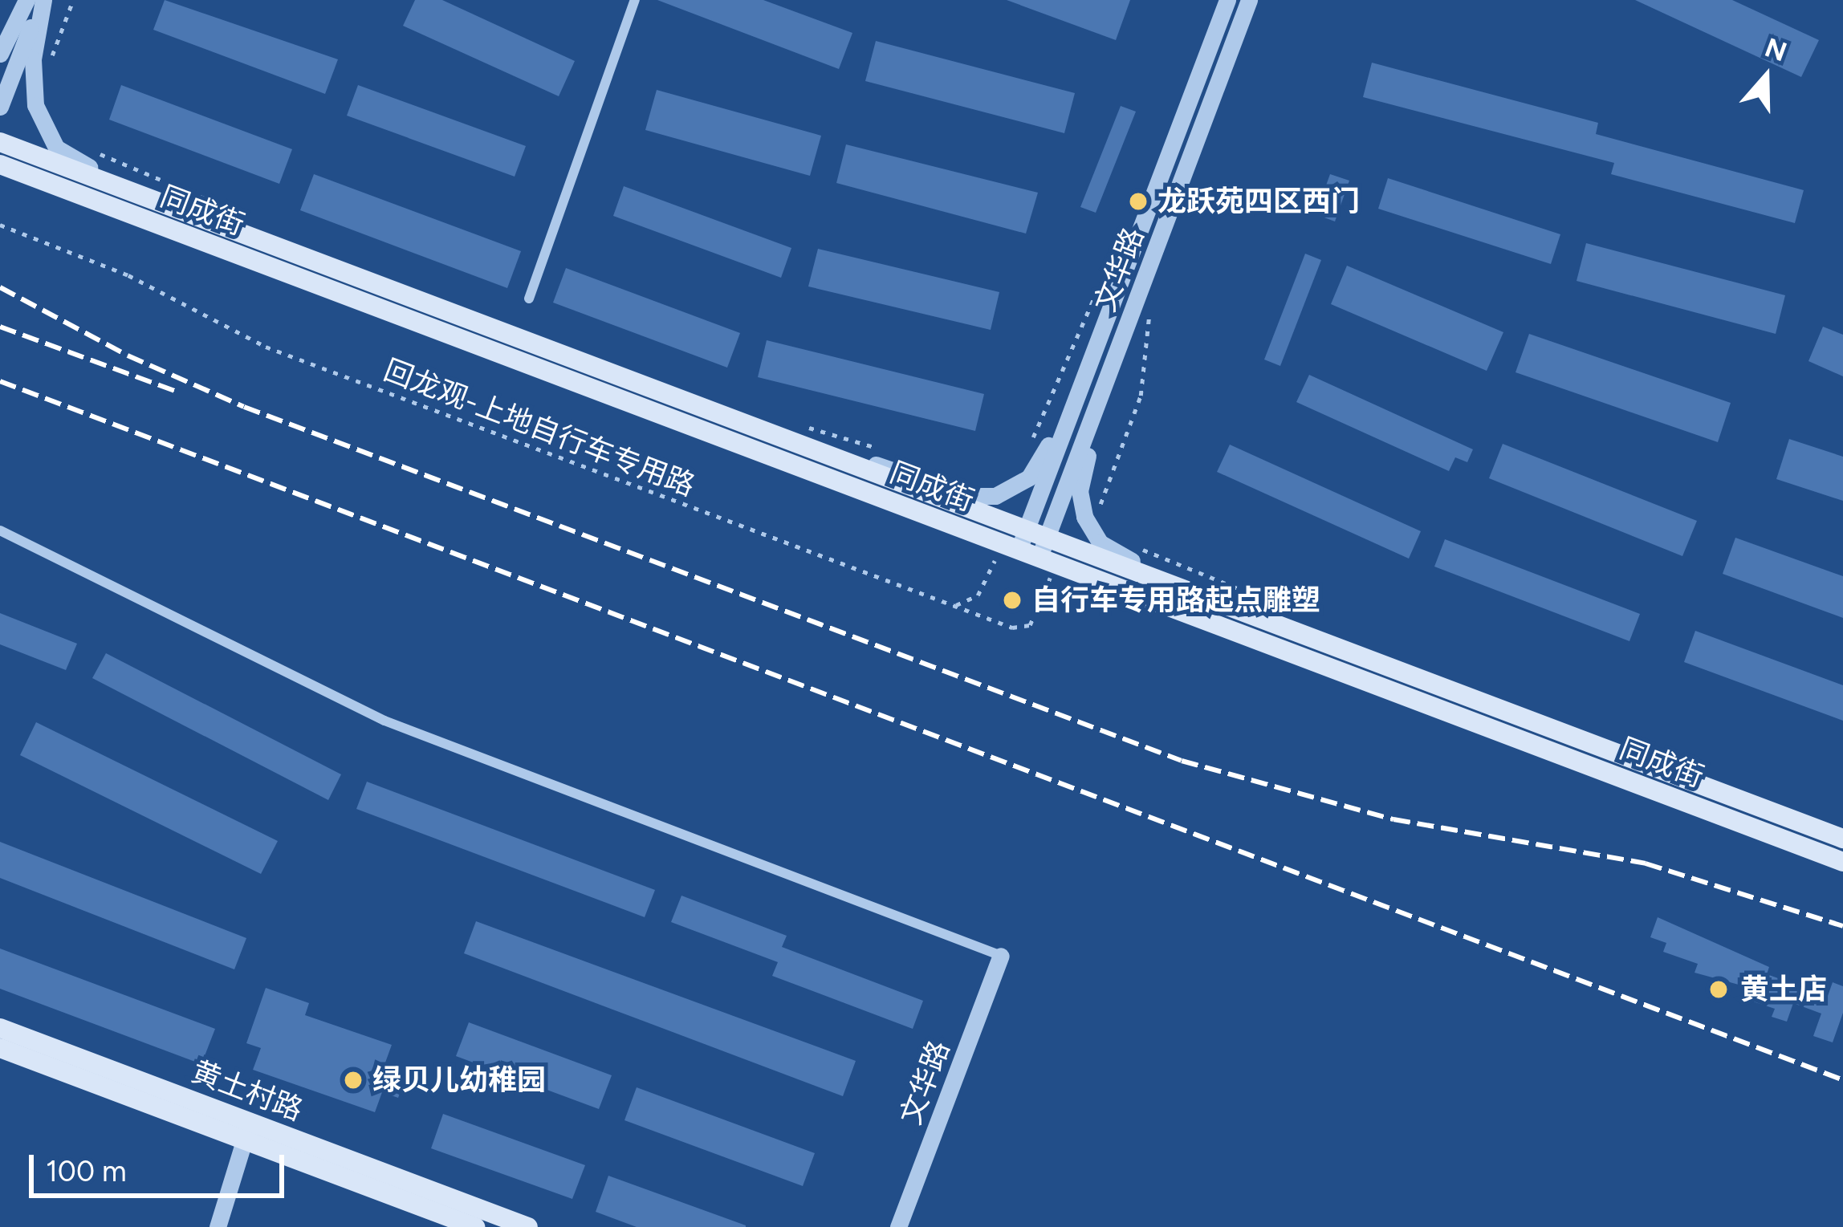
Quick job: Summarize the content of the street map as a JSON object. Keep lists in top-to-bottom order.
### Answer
{
  "streets": {
    "main road": ["同成街", "黄土村路"],
    "street": ["文华路"],
    "path": ["回龙观-上地自行车专用路"]
  },
  "crossings": [
    ["同成街", "文华路"]
  ],
  "places": [
    "龙跃苑四区西门",
    "自行车专用路起点雕塑",
    "黄土店",
    "绿贝儿幼稚园"
  ],
  "scale_bar": "100 m",
  "north": "top"
}
